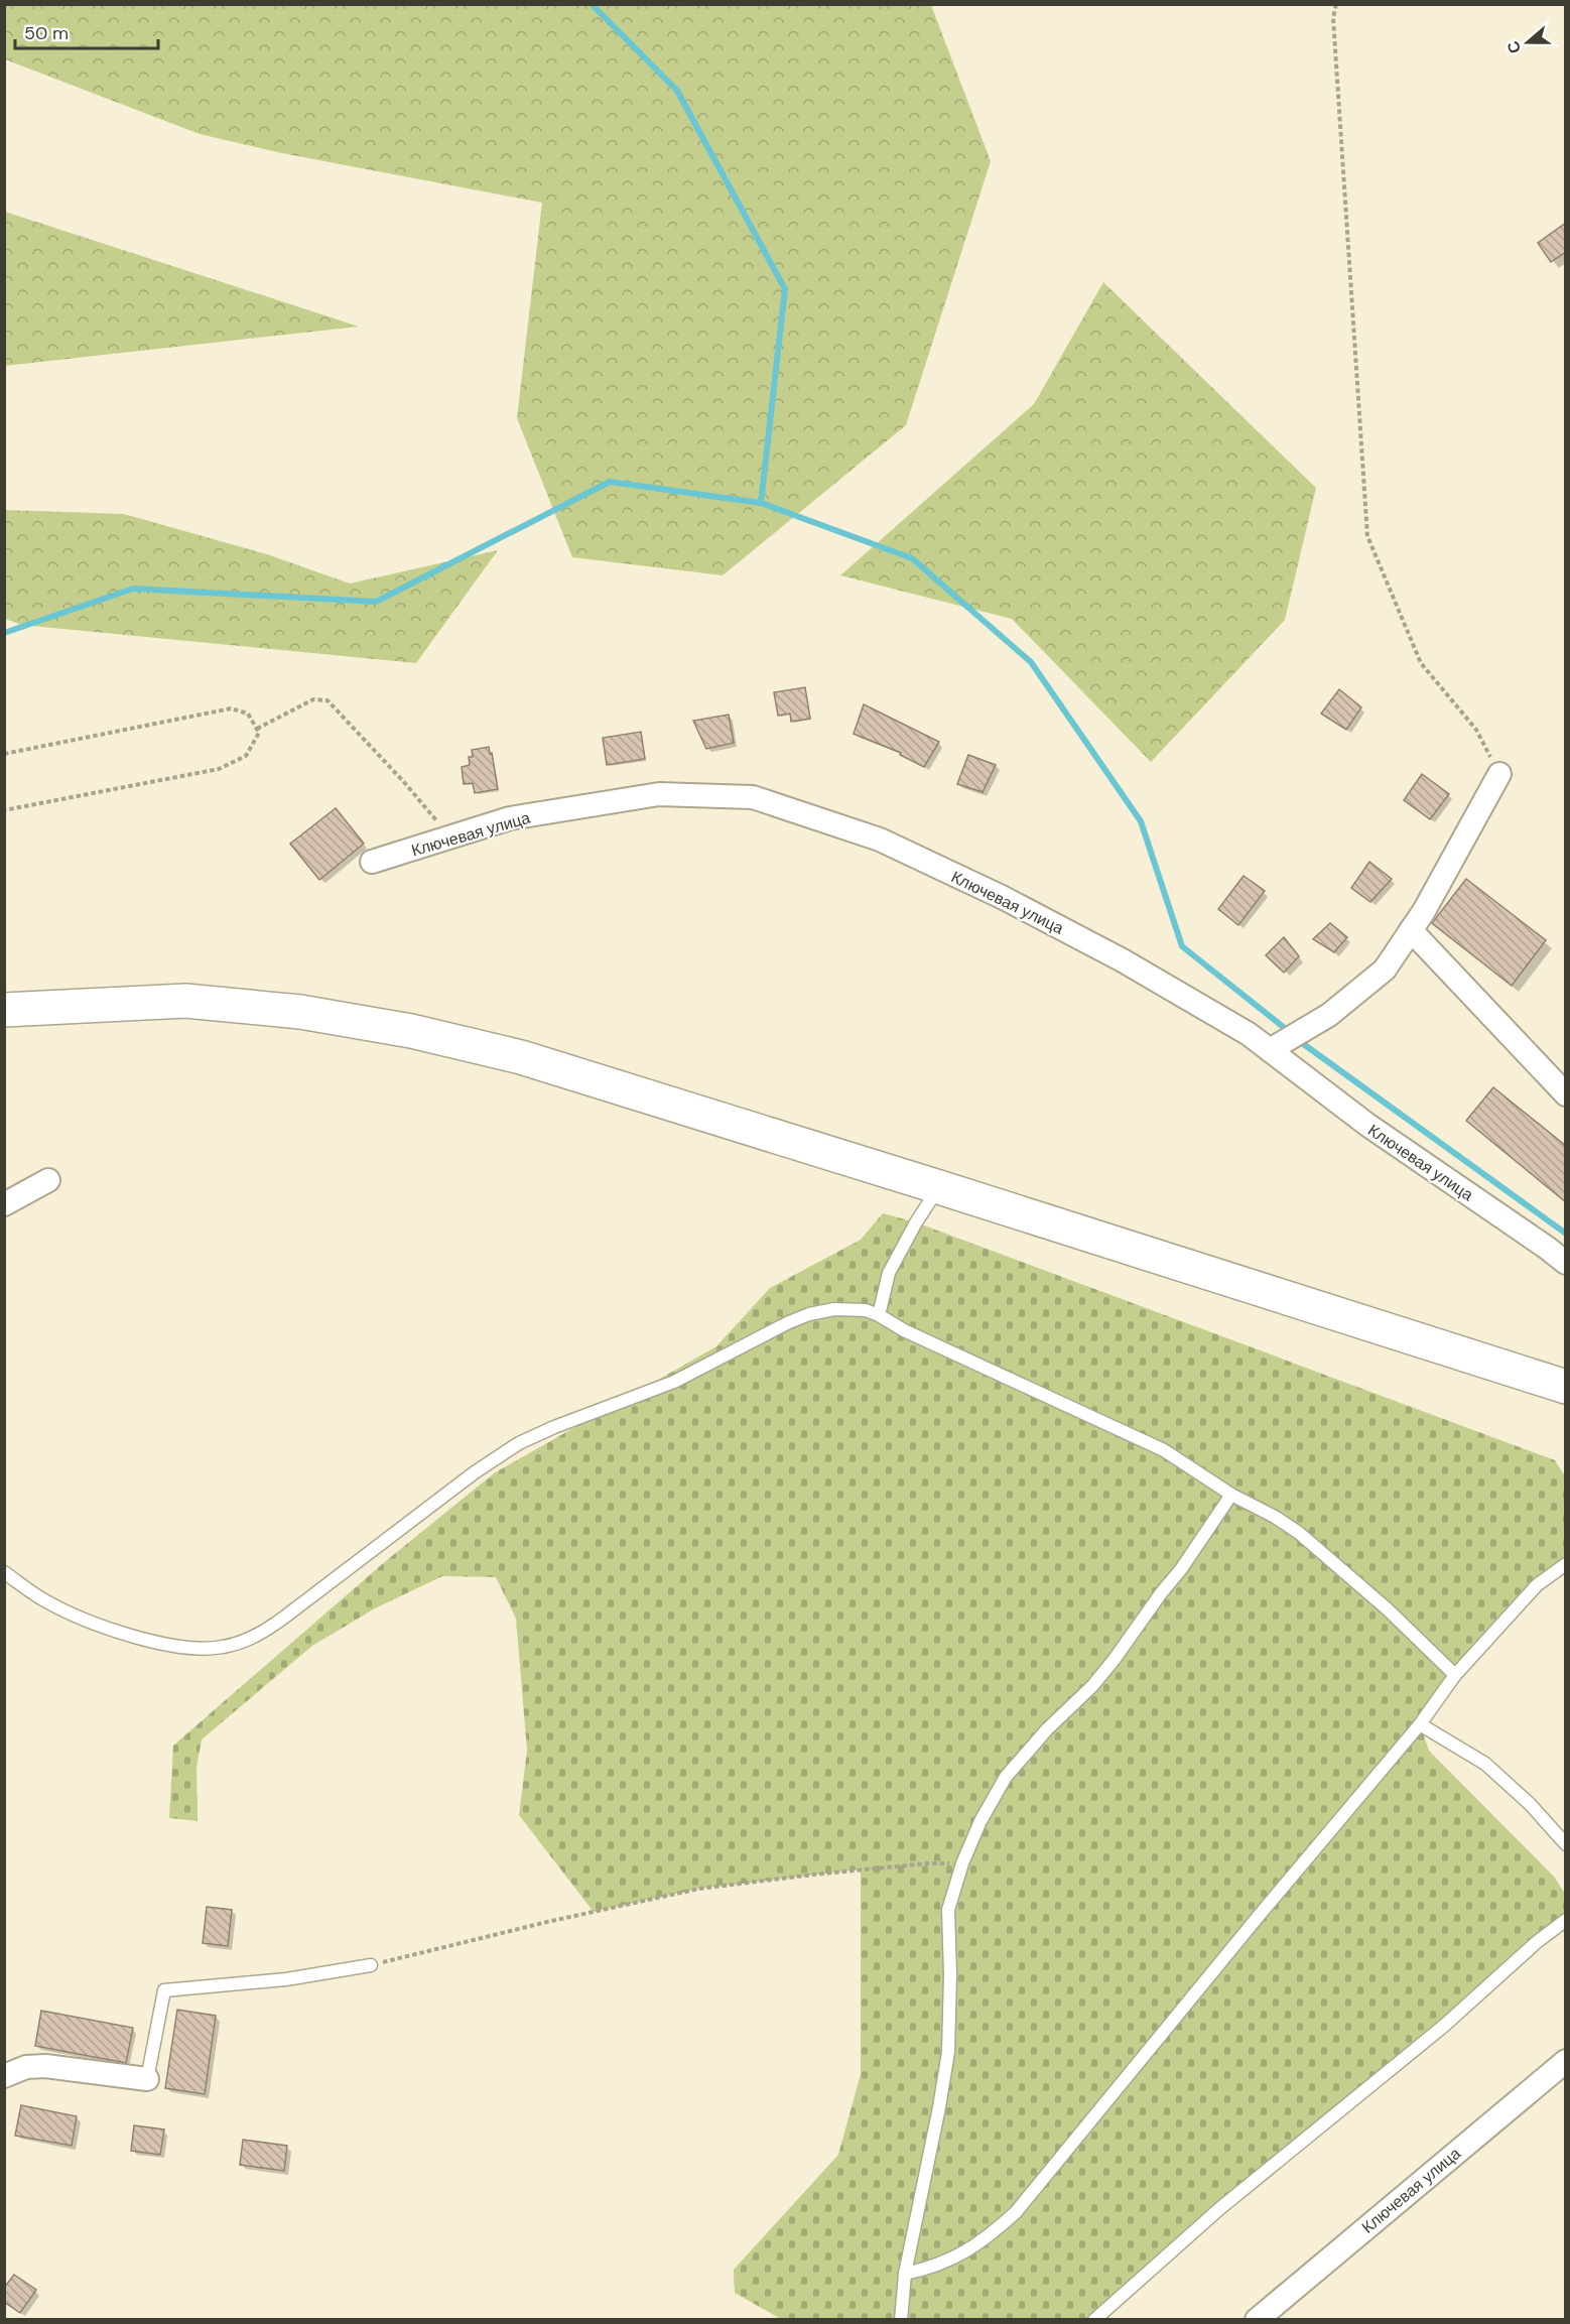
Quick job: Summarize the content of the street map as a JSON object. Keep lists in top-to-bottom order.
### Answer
{
  "streets": {
    "street": ["Ключевая улица"]
  },
  "scale_bar": "50 m",
  "north": "left"
}
